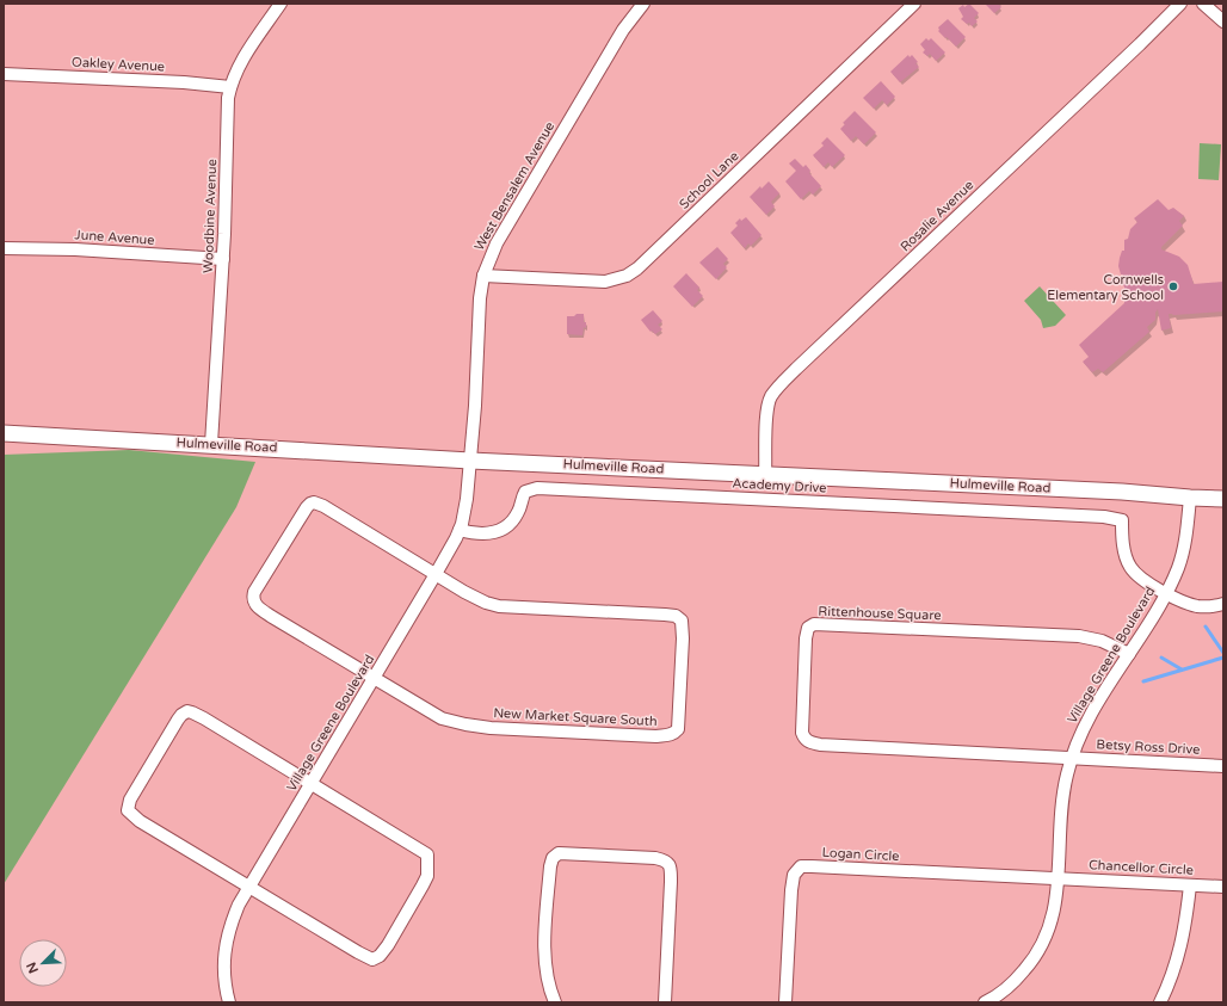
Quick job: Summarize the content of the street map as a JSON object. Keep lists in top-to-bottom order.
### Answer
{
  "streets": {
    "main road": ["Hulmeville Road"],
    "street": [
      "Oakley Avenue",
      "School Lane",
      "West Bensalem Avenue",
      "Woodbine Avenue",
      "Rosalie Avenue",
      "June Avenue",
      "Academy Drive",
      "Rittenhouse Square",
      "Village Greene Boulevard",
      "New Market Square South",
      "Betsy Ross Drive",
      "Logan Circle",
      "Chancellor Circle"
    ]
  },
  "crossings": [
    ["Oakley Avenue", "Woodbine Avenue"],
    ["School Lane", "West Bensalem Avenue"],
    ["West Bensalem Avenue", "Hulmeville Road"],
    ["West Bensalem Avenue", "Village Greene Boulevard"],
    ["Woodbine Avenue", "June Avenue"],
    ["Woodbine Avenue", "Hulmeville Road"],
    ["Rosalie Avenue", "Hulmeville Road"],
    ["Hulmeville Road", "Village Greene Boulevard"],
    ["Academy Drive", "Village Greene Boulevard"],
    ["Rittenhouse Square", "Village Greene Boulevard"],
    ["Rittenhouse Square", "Betsy Ross Drive"],
    ["Village Greene Boulevard", "New Market Square South"],
    ["Village Greene Boulevard", "Betsy Ross Drive"],
    ["Village Greene Boulevard", "Logan Circle"],
    ["Village Greene Boulevard", "Chancellor Circle"],
    ["Logan Circle", "Chancellor Circle"]
  ],
  "places": ["Cornwells Elementary School"],
  "north": "bottom left"
}
